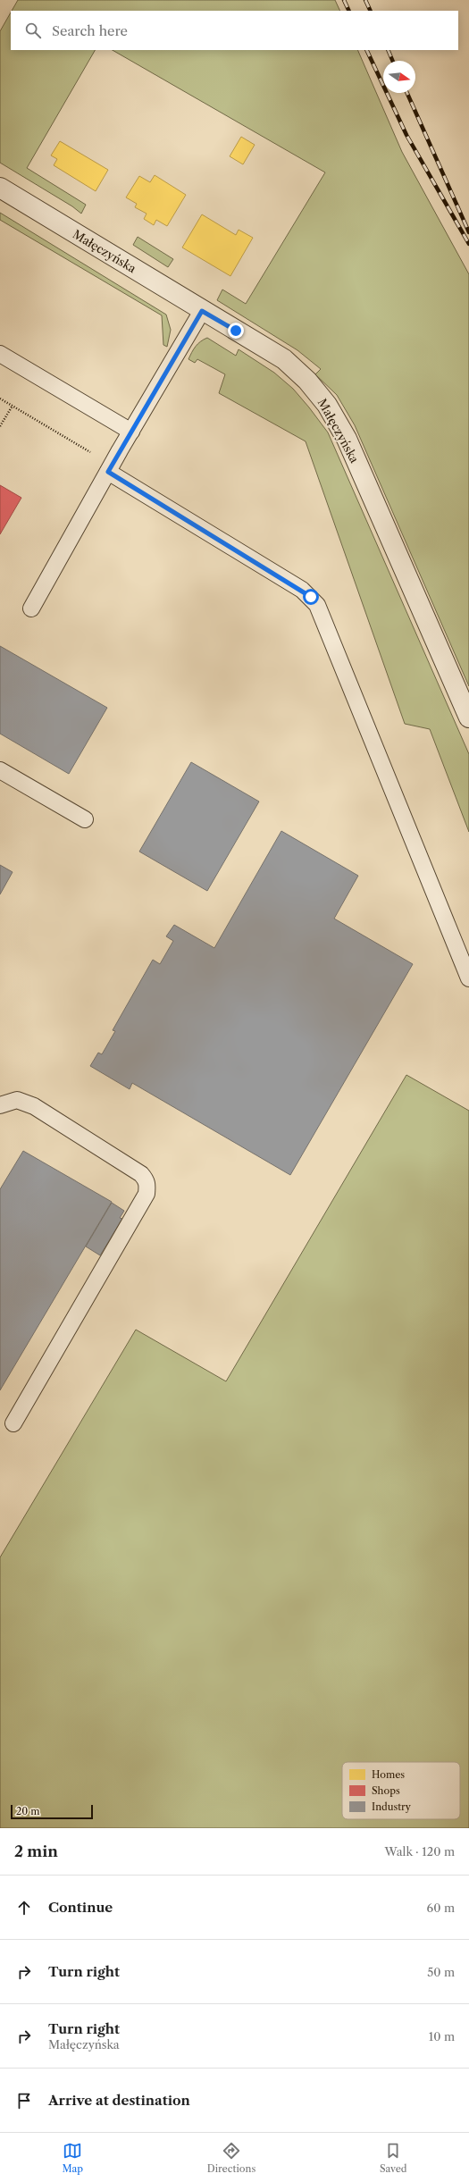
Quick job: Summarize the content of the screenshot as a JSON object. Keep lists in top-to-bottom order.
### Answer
{
  "streets": {
    "street": ["Małęczyńska"]
  },
  "legend": ["Homes", "Shops", "Industry"],
  "scale_bar": "20 m",
  "north": "right",
  "page": {
    "search": "Search here",
    "scale": "20 m",
    "heading": ["2 min", "Walk · 120 m"],
    "list": [
      ["Continue", "60 m"],
      ["Turn right", "50 m"],
      ["Turn right", "Małęczyńska", "10 m"],
      "Arrive at destination"
    ],
    "nav": ["Map", "Directions", "Saved"]
  }
}
